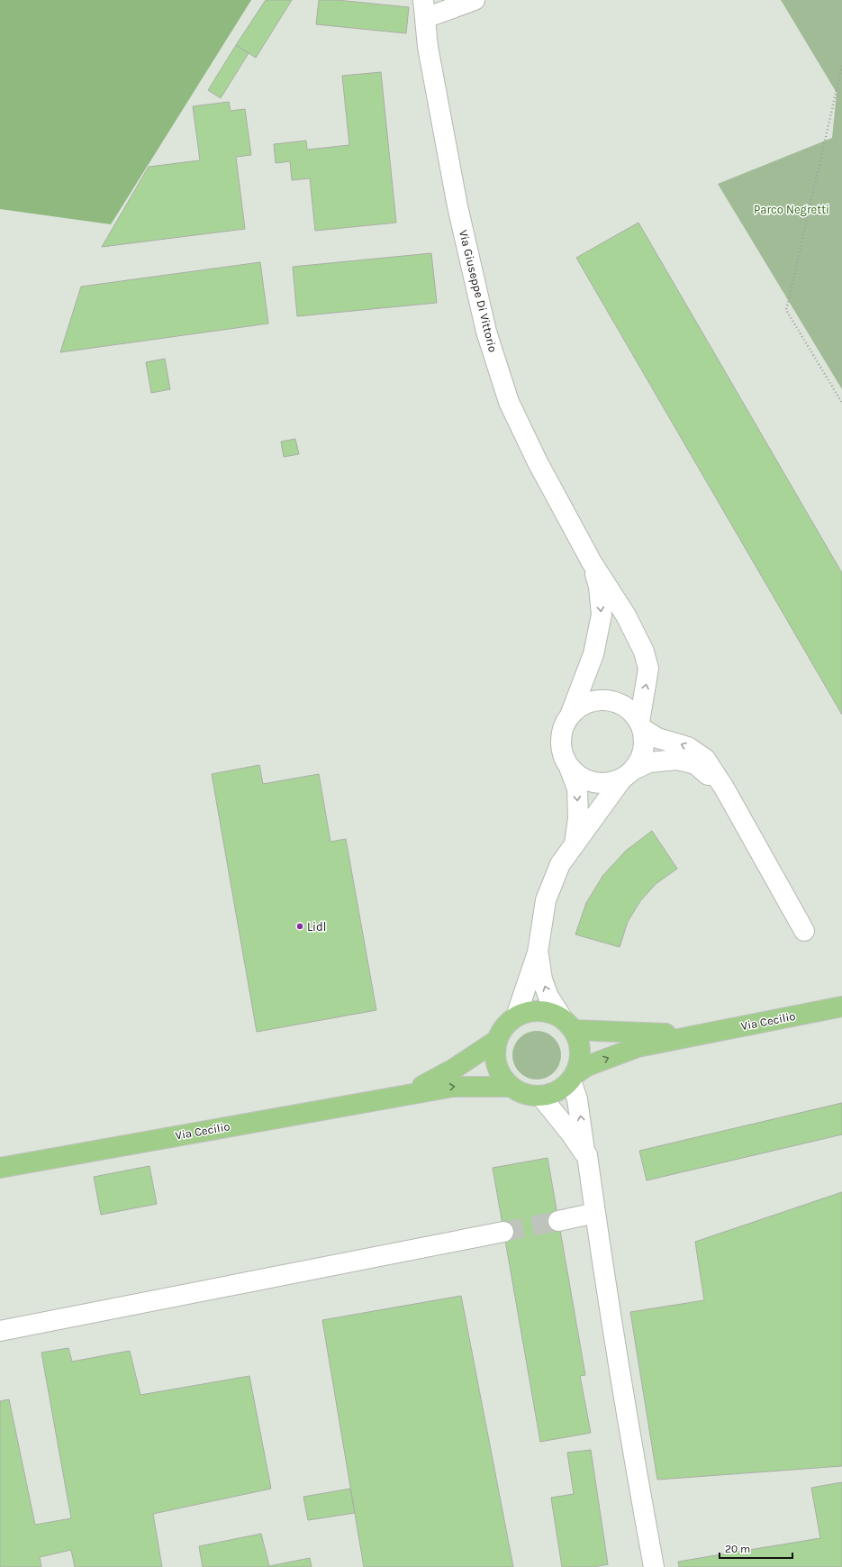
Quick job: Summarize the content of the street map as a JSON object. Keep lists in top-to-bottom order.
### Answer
{
  "streets": {
    "main road": ["Via Cecilio"],
    "street": ["Via Giuseppe Di Vittorio"]
  },
  "parks": ["Parco Negretti"],
  "places": ["Lidl"],
  "scale_bar": "20 m"
}
